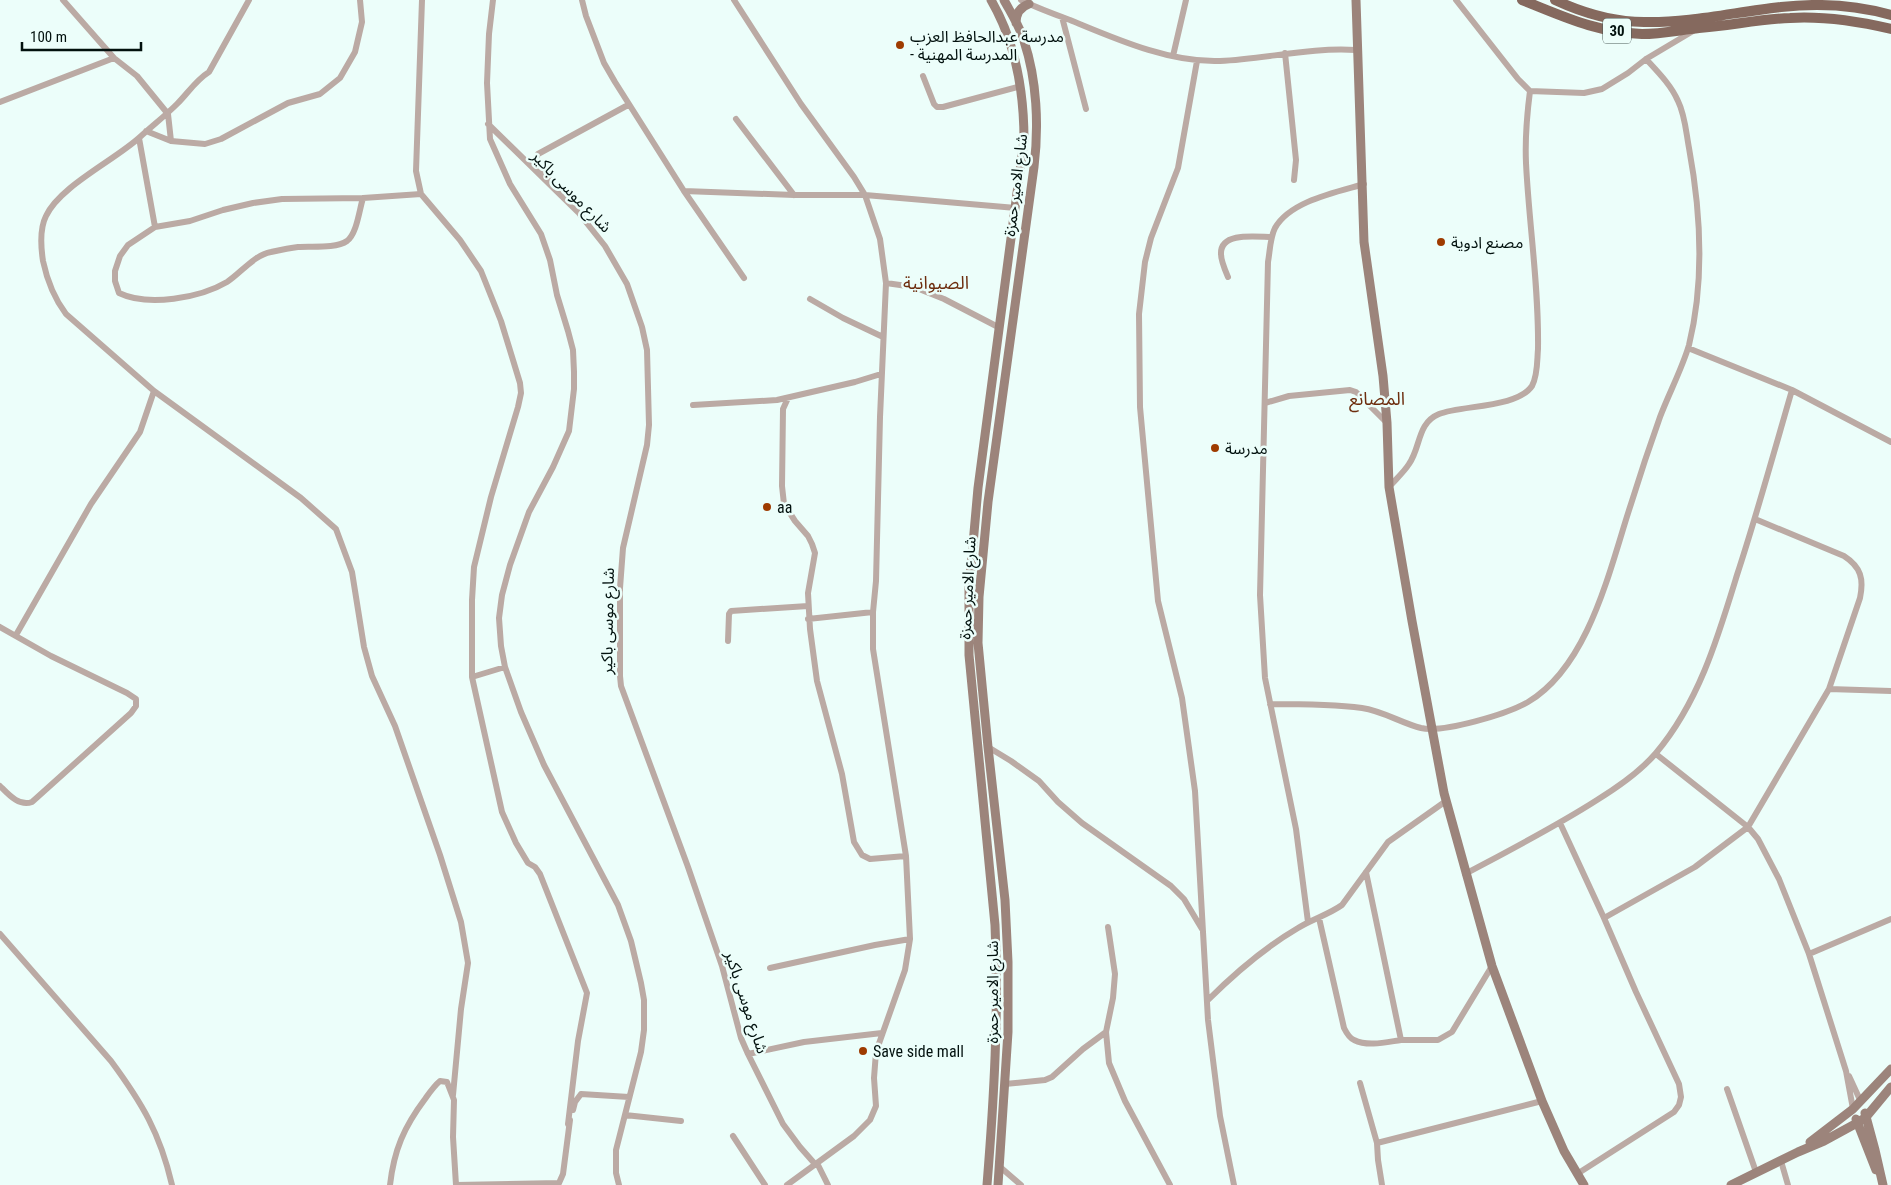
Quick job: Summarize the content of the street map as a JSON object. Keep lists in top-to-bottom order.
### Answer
{
  "streets": {
    "main road": ["30", "شارع الامير حمزة"],
    "street": ["شارع موسى باكير"]
  },
  "districts": ["الصيوانية", "المصانع"],
  "places": [
    "مدرسة عبدالحافظ العزب - المدرسة المهنية",
    "مصنع ادوية",
    "مدرسة",
    "aa",
    "Save side mall"
  ],
  "scale_bar": "100 m"
}
